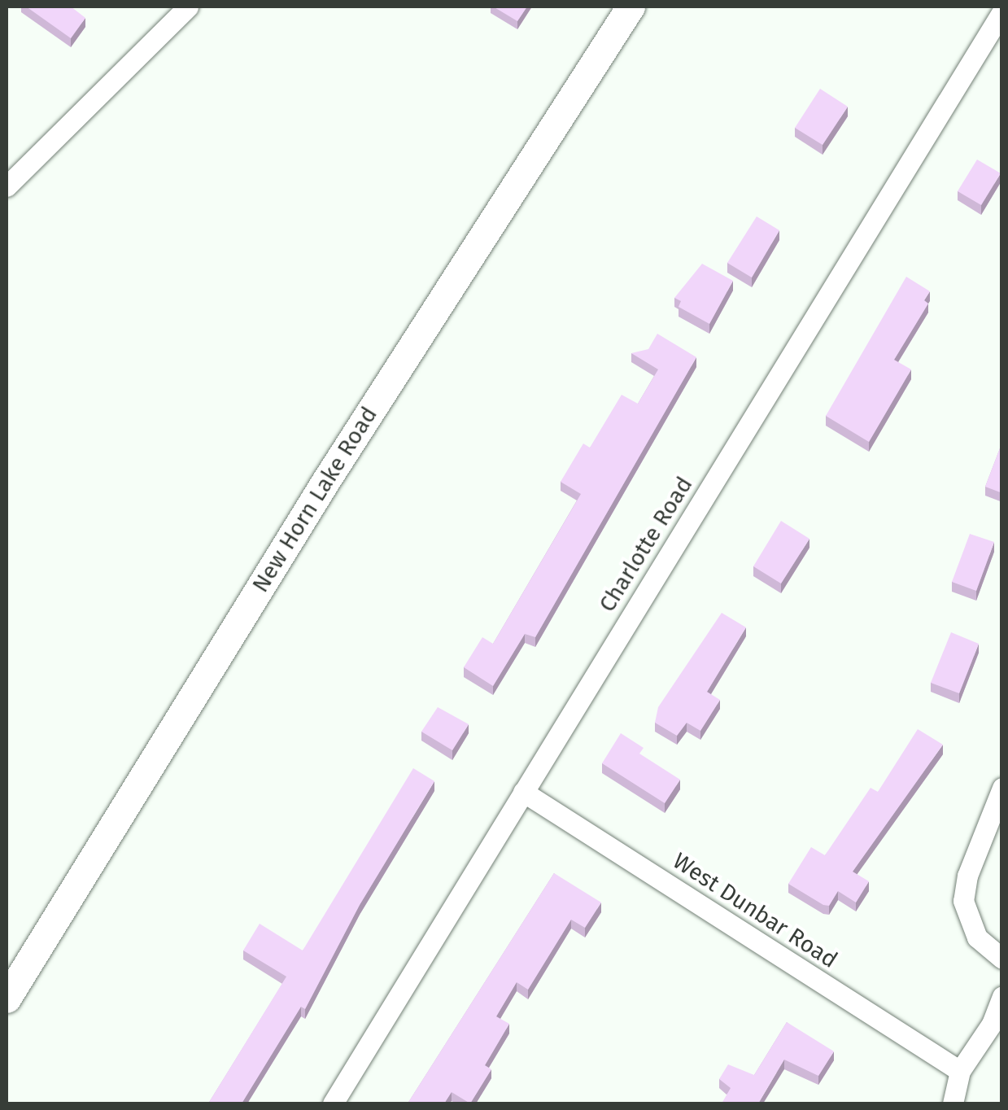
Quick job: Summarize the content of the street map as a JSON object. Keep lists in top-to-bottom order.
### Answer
{
  "streets": {
    "main road": ["New Horn Lake Road"],
    "street": ["Charlotte Road", "West Dunbar Road"]
  },
  "crossings": [
    ["Charlotte Road", "West Dunbar Road"]
  ]
}
